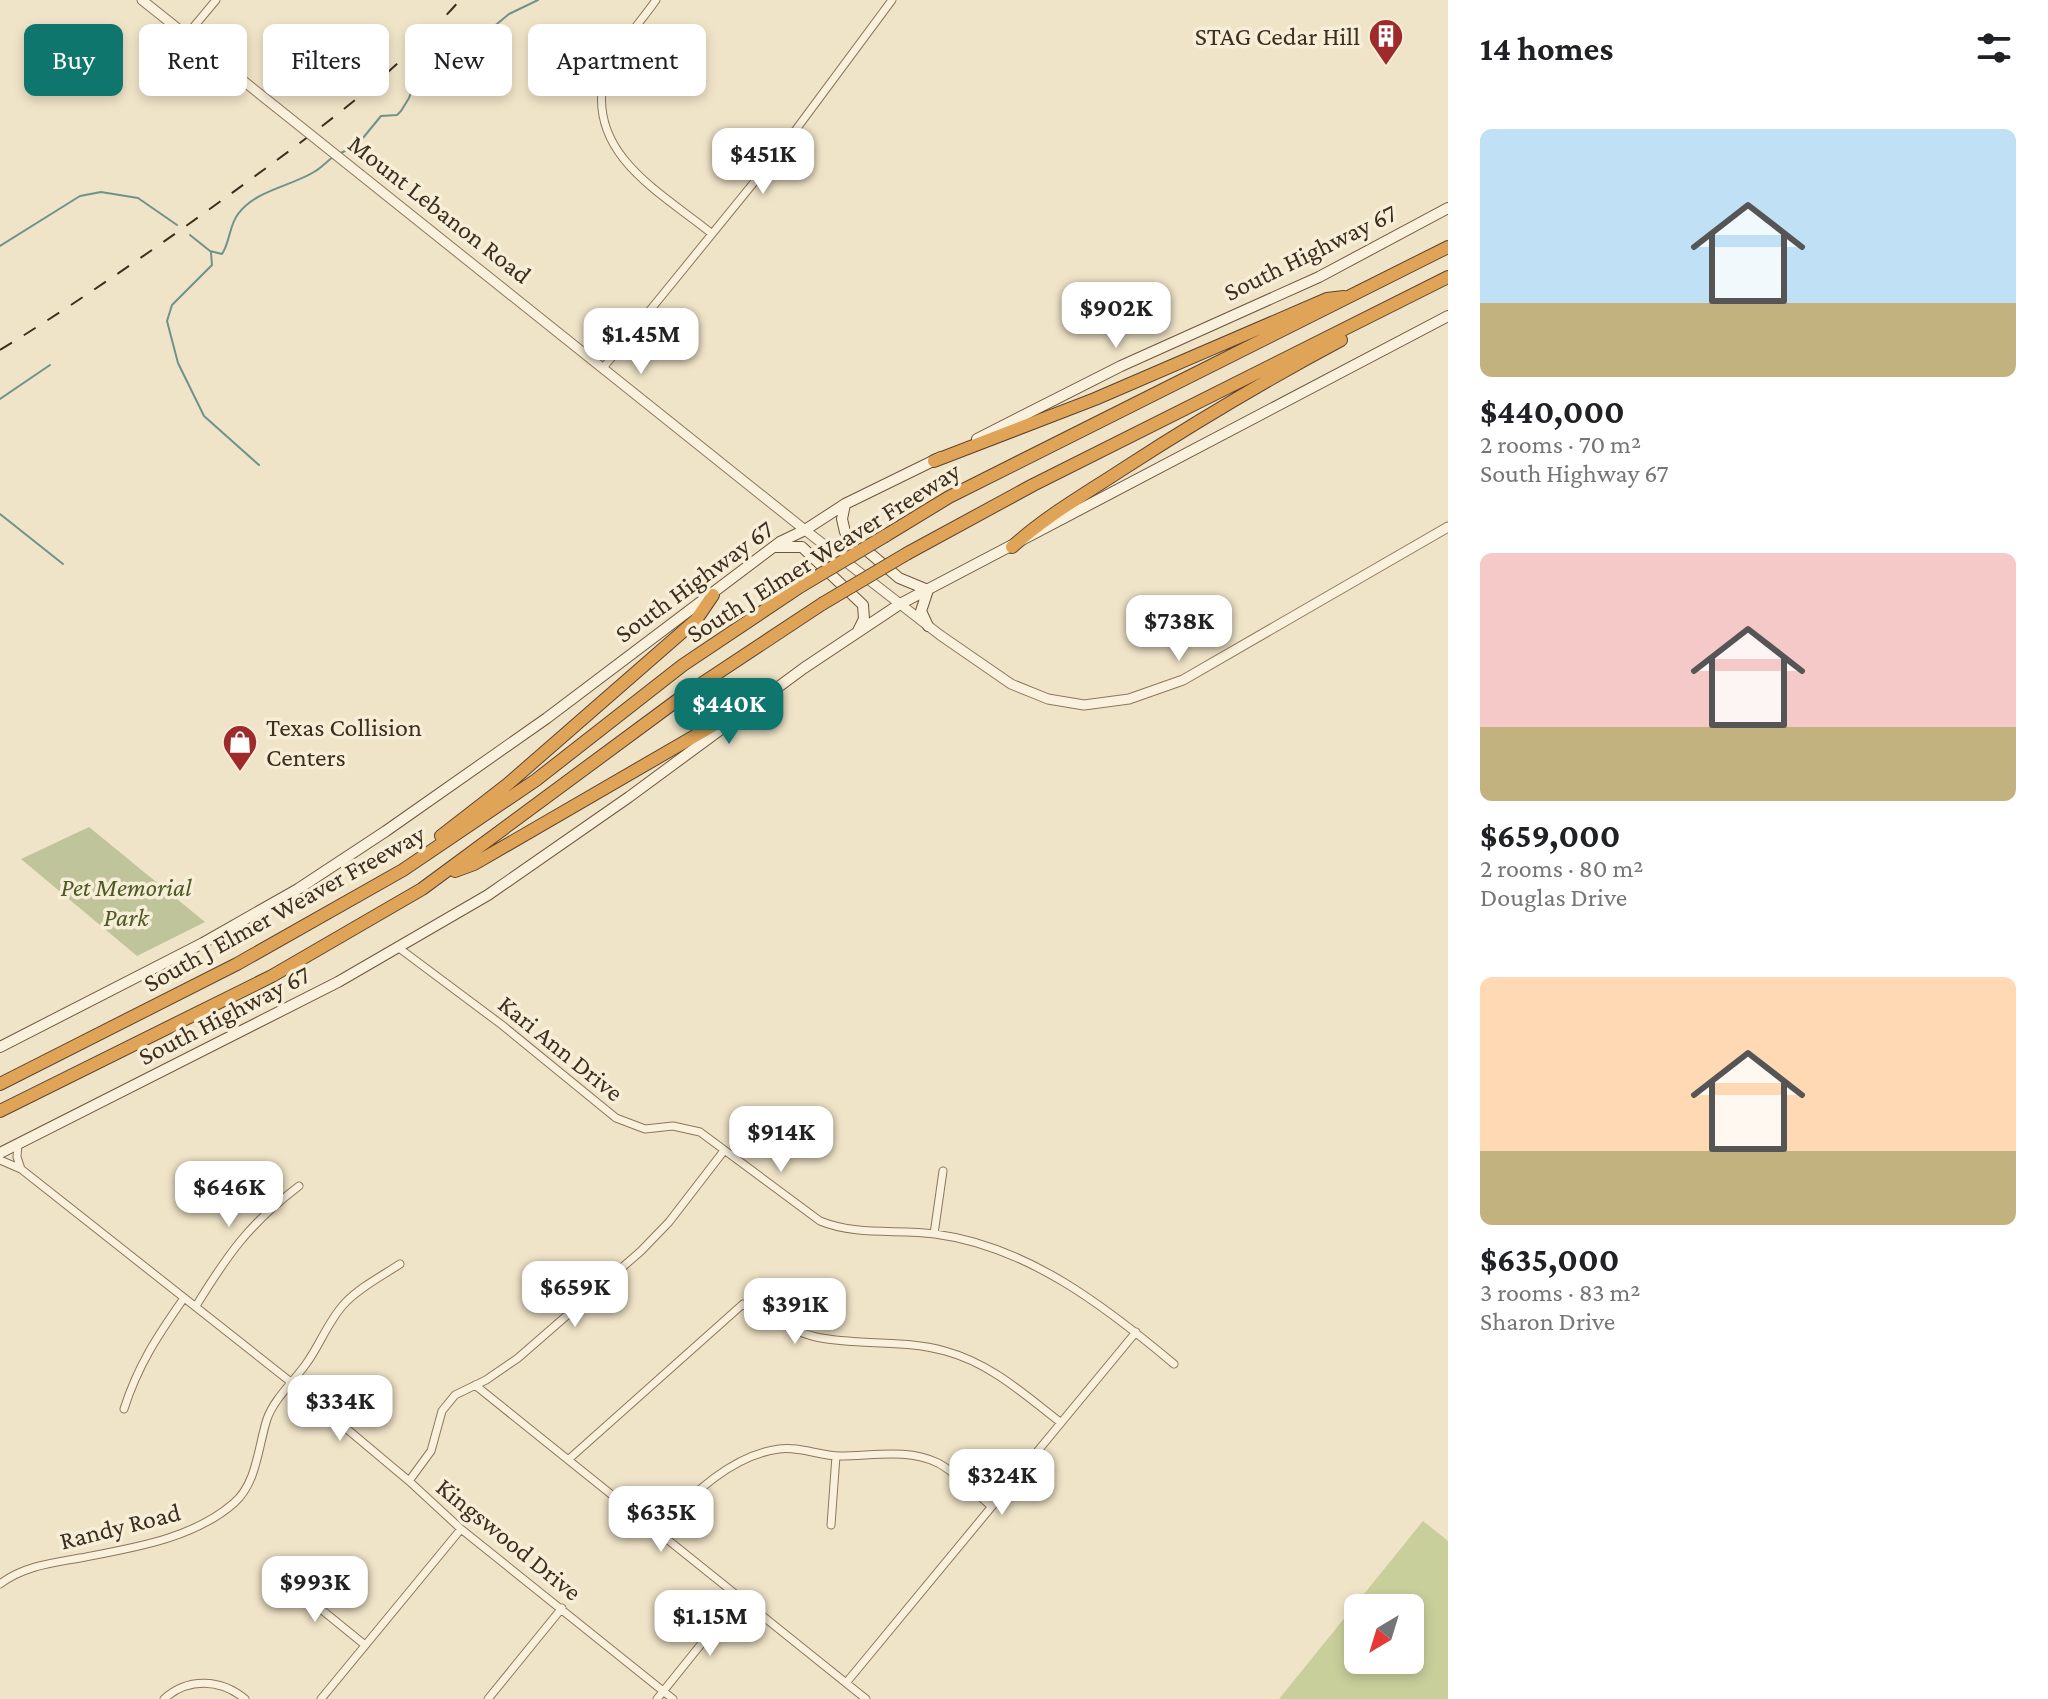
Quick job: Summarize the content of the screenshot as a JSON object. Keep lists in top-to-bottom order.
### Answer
{
  "streets": {
    "highway": ["South J Elmer Weaver Freeway"],
    "main road": ["South Highway 67"],
    "street": [
      "Mount Lebanon Road",
      "Kari Ann Drive",
      "Randy Road",
      "Kingswood Drive"
    ]
  },
  "crossings": [
    ["Mount Lebanon Road", "South Highway 67"],
    ["South Highway 67", "Kari Ann Drive"],
    ["Randy Road", "Kingswood Drive"]
  ],
  "parks": ["Pet Memorial Park"],
  "places": {
    "building": ["STAG Cedar Hill"],
    "shop": ["Texas Collision Centers"]
  },
  "north": "bottom left",
  "page": {
    "heading": "14 homes",
    "chip": [
      "Buy",
      "Rent",
      "Filters",
      "New",
      "Apartment"
    ],
    "list": [
      {
        "name": "$440,000",
        "note": "2 rooms · 70 m² · South Highway 67"
      },
      {
        "name": "$659,000",
        "note": "2 rooms · 80 m² · Douglas Drive"
      },
      {
        "name": "$635,000",
        "note": "3 rooms · 83 m² · Sharon Drive"
      }
    ],
    "price": [
      "$451K",
      "$902K",
      "$1.45M",
      "$738K",
      "$440K",
      "$914K",
      "$646K",
      "$659K",
      "$391K",
      "$334K",
      "$324K",
      "$635K",
      "$993K",
      "$1.15M"
    ]
  }
}
